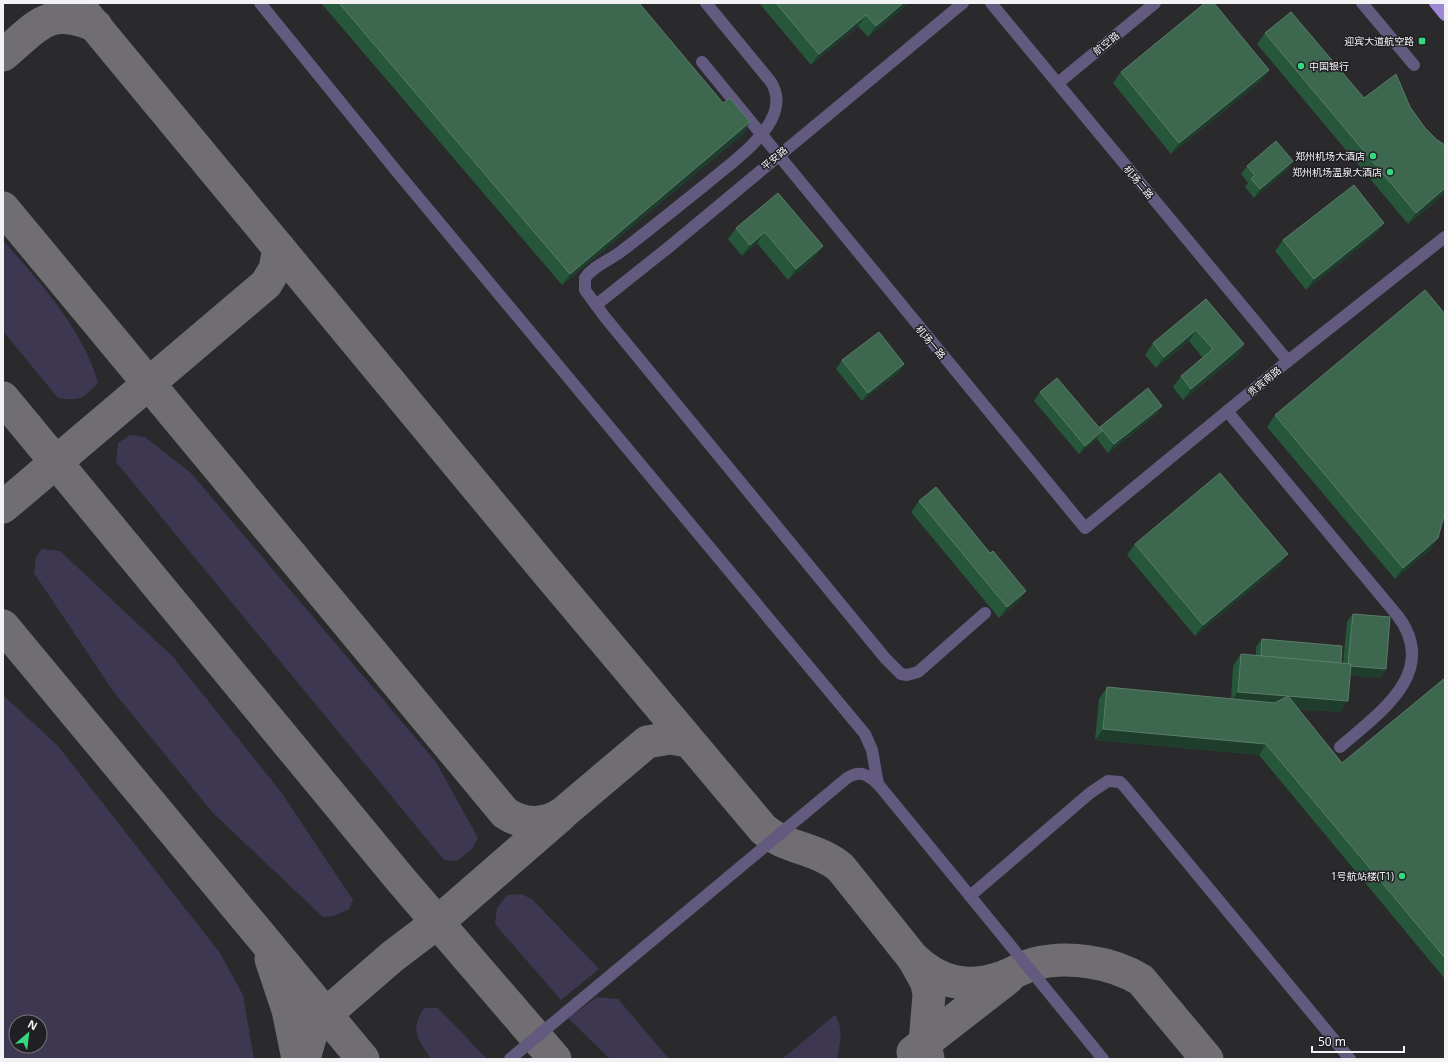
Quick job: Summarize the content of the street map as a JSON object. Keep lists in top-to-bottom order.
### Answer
{
  "streets": {
    "street": [
      "航空路",
      "平安路",
      "机场二路",
      "机场一路",
      "贵宾南路"
    ]
  },
  "crossings": [
    ["航空路", "机场二路"],
    ["平安路", "机场一路"],
    ["机场二路", "贵宾南路"],
    ["机场一路", "贵宾南路"]
  ],
  "places": {
    "transit": ["迎宾大道航空路"],
    "other": [
      "中国银行",
      "郑州机场大酒店",
      "郑州机场温泉大酒店",
      "1号航站楼(T1)"
    ]
  },
  "scale_bar": "50 m",
  "north": "top right"
}
